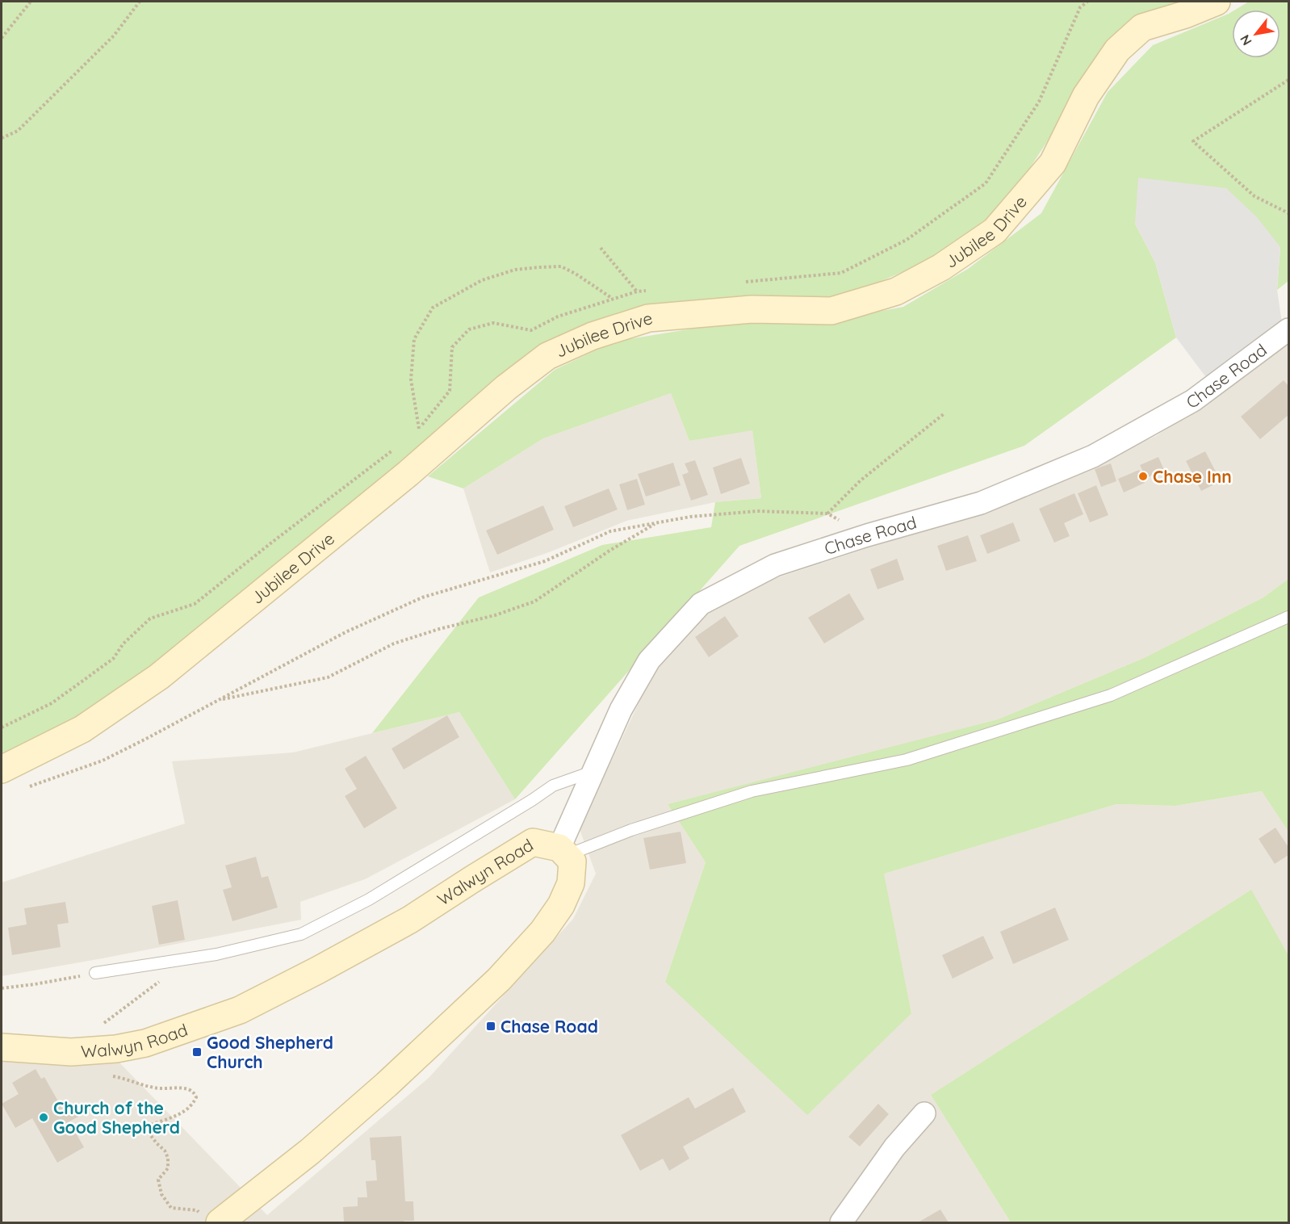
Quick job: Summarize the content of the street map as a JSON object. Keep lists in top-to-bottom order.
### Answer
{
  "streets": {
    "main road": ["Jubilee Drive", "Walwyn Road"],
    "street": ["Chase Road"]
  },
  "crossings": [
    ["Chase Road", "Walwyn Road"]
  ],
  "places": {
    "other": ["Chase Inn", "Church of the Good Shepherd"],
    "transit": ["Chase Road", "Good Shepherd Church"]
  },
  "north": "bottom left"
}
